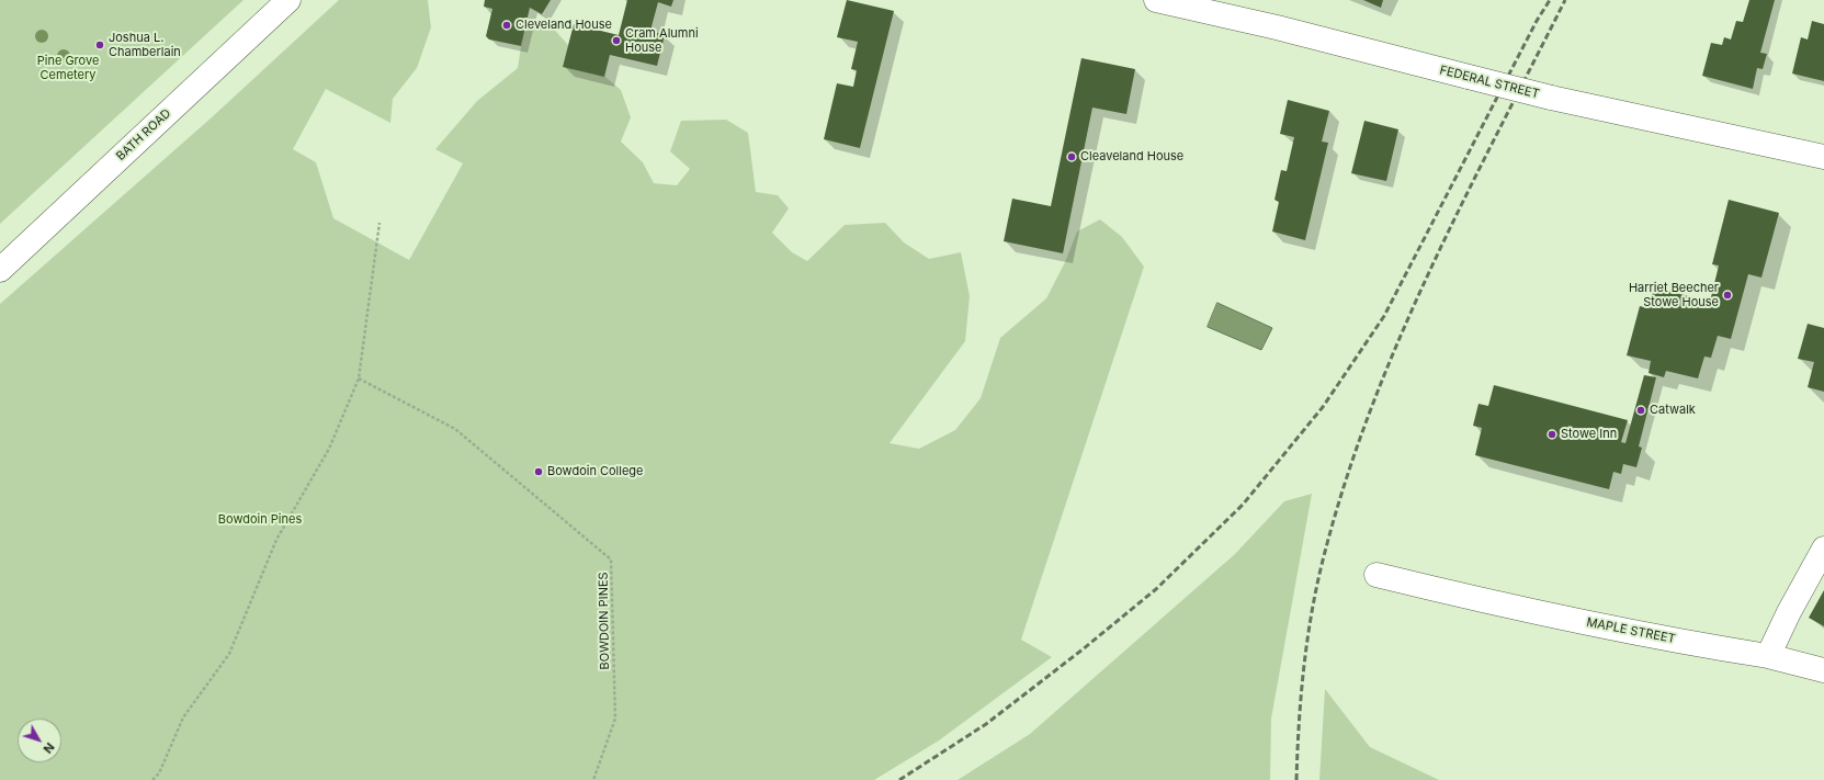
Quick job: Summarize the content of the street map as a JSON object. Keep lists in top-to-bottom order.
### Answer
{
  "streets": {
    "street": ["FEDERAL STREET", "BATH ROAD", "MAPLE STREET"],
    "path": ["BOWDOIN PINES"]
  },
  "parks": ["Pine Grove Cemetery", "Bowdoin Pines"],
  "places": [
    "Cleveland House",
    "Cram Alumni House",
    "Joshua L. Chamberlain",
    "Cleaveland House",
    "Harriet Beecher Stowe House",
    "Catwalk",
    "Stowe Inn",
    "Bowdoin College"
  ],
  "north": "bottom right"
}
